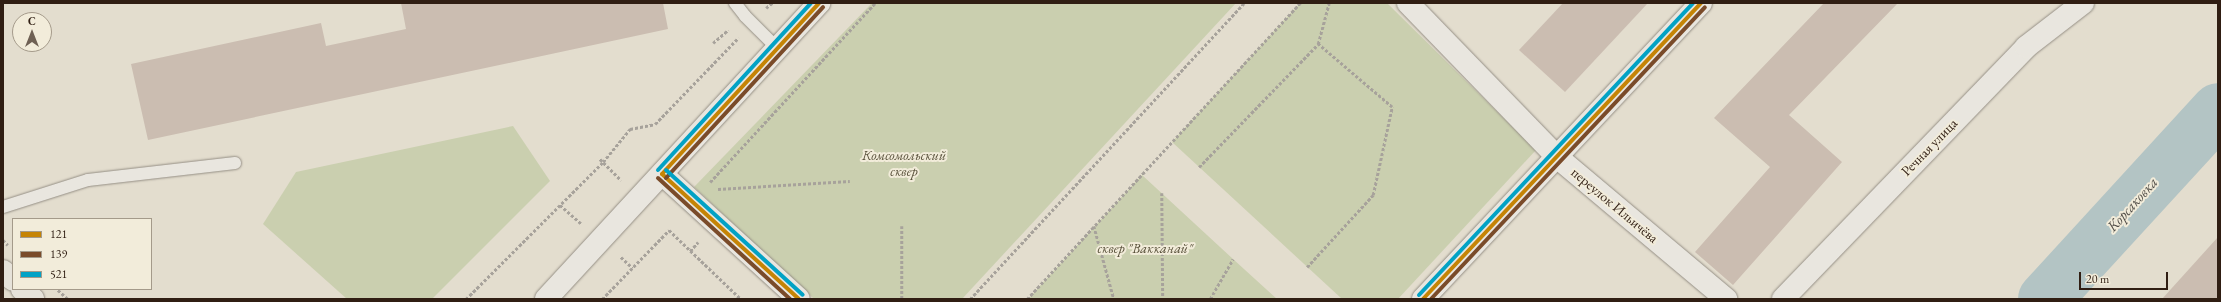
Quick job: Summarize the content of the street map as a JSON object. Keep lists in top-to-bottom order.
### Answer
{
  "streets": {
    "main road": ["Речная улица", "переулок Ильичёва"]
  },
  "water": ["Корсаковка"],
  "parks": ["Комсомольский сквер", "сквер \"Вакканай\""],
  "lines": ["transit line 121", "transit line 521", "transit line 139"],
  "legend": ["121", "139", "521"],
  "scale_bar": "20 m",
  "north": "top"
}
